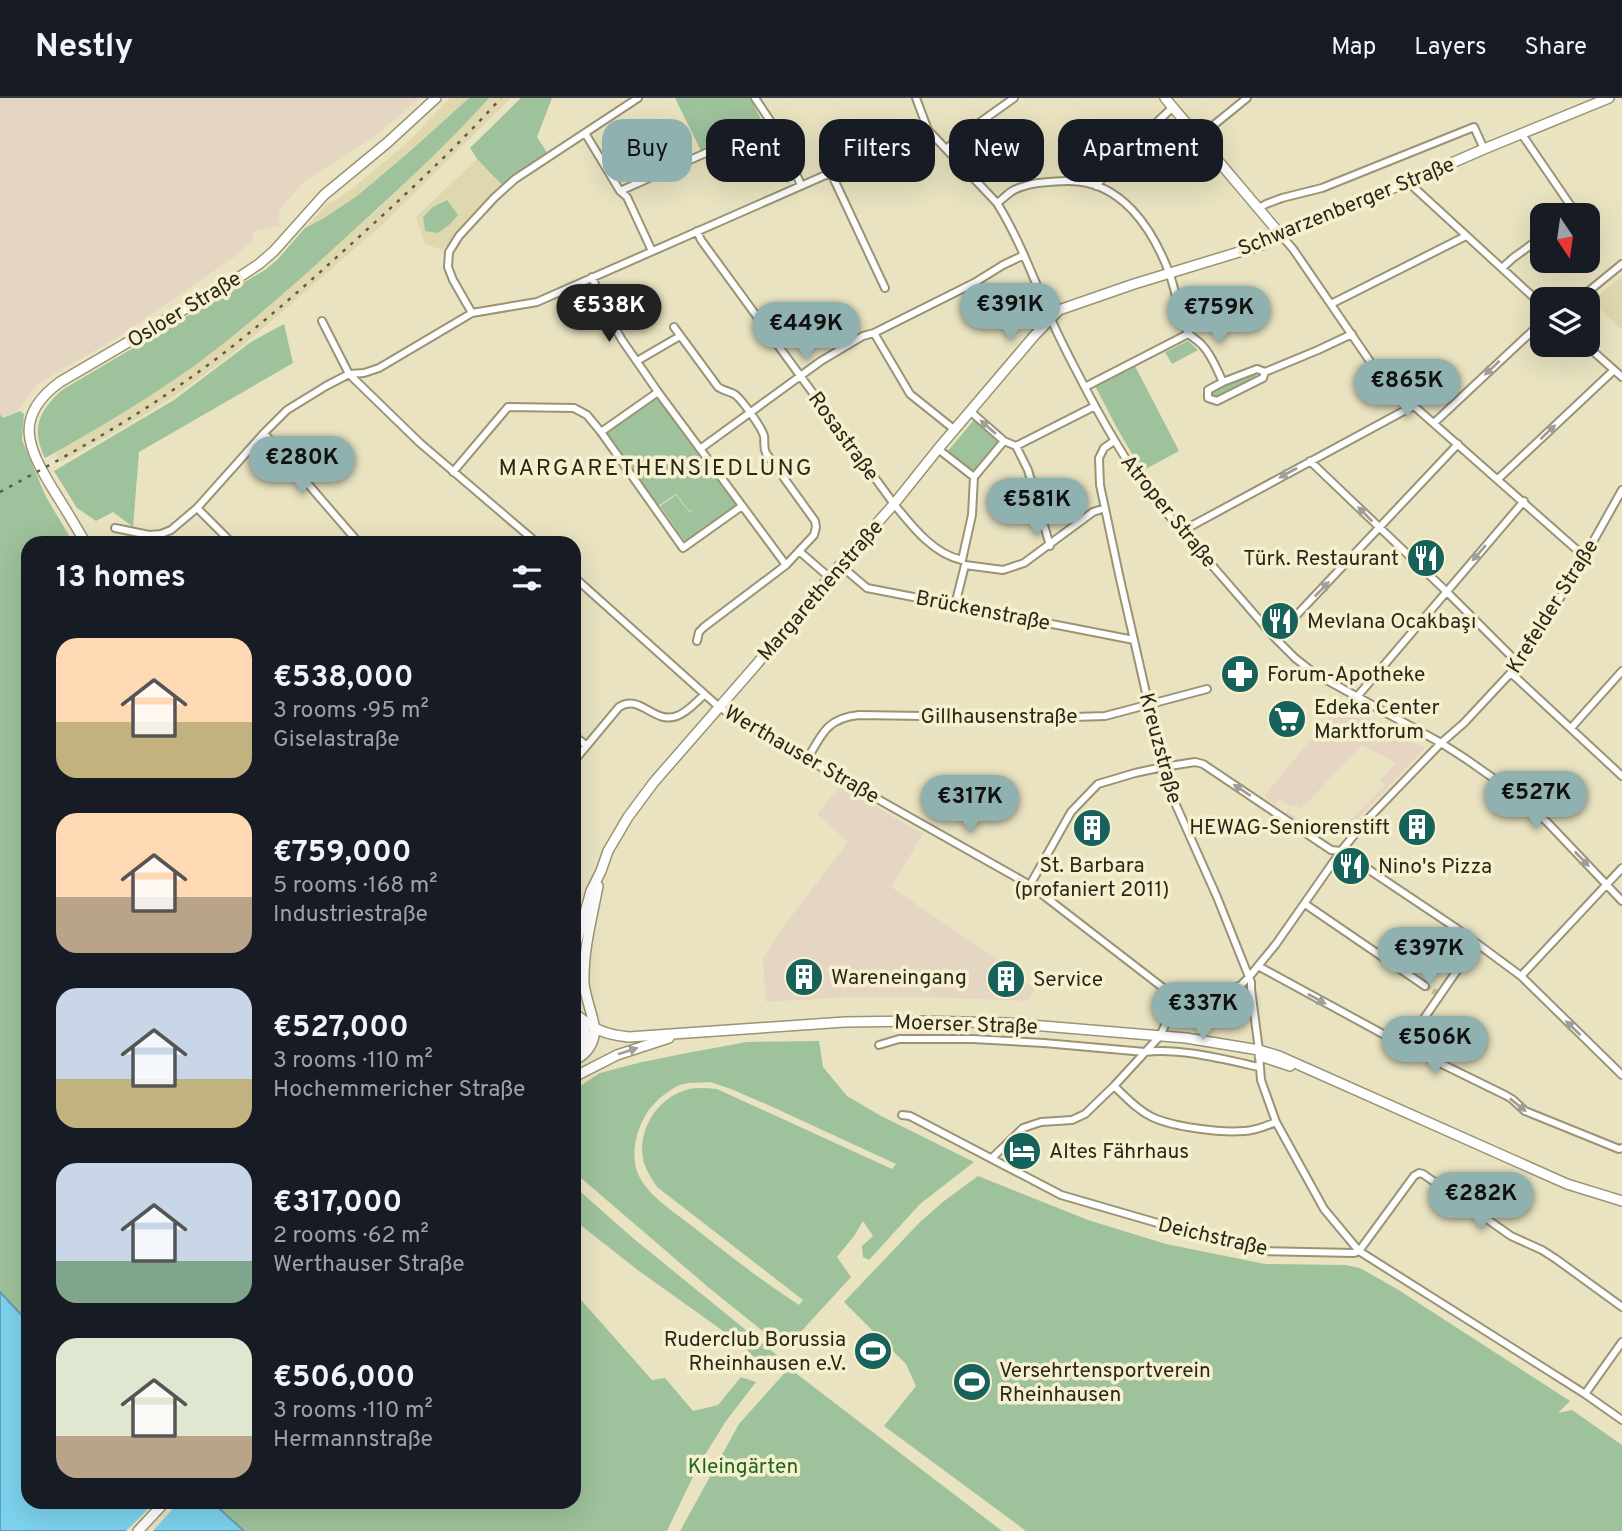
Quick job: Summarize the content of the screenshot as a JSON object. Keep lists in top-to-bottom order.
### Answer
{
  "streets": {
    "main road": [
      "Schwarzenberger Straße",
      "Osloer Straße",
      "Margarethenstraße",
      "Moerser Straße"
    ],
    "street": [
      "Rosastraße",
      "Atroper Straße",
      "Krefelder Straße",
      "Brückenstraße",
      "Gillhausenstraße",
      "Kreuzstraße",
      "Werthauser Straße",
      "Deichstraße"
    ]
  },
  "crossings": [
    ["Schwarzenberger Straße", "Atroper Straße"],
    ["Schwarzenberger Straße", "Margarethenstraße"],
    ["Rosastraße", "Margarethenstraße"],
    ["Atroper Straße", "Margarethenstraße"],
    ["Atroper Straße", "Krefelder Straße"],
    ["Atroper Straße", "Kreuzstraße"],
    ["Margarethenstraße", "Brückenstraße"],
    ["Margarethenstraße", "Werthauser Straße"],
    ["Margarethenstraße", "Moerser Straße"],
    ["Krefelder Straße", "Kreuzstraße"],
    ["Krefelder Straße", "Werthauser Straße"],
    ["Brückenstraße", "Kreuzstraße"],
    ["Gillhausenstraße", "Kreuzstraße"],
    ["Gillhausenstraße", "Werthauser Straße"],
    ["Kreuzstraße", "Moerser Straße"]
  ],
  "districts": ["MARGARETHENSIEDLUNG"],
  "parks": ["Kleingärten"],
  "places": {
    "restaurant": ["Türk. Restaurant", "Mevlana Ocakbaşı", "Nino's Pizza"],
    "pharmacy": ["Forum-Apotheke"],
    "supermarket": ["Edeka Center Marktforum"],
    "building": [
      "HEWAG-Seniorenstift",
      "St. Barbara (profaniert 2011)",
      "Wareneingang",
      "Service"
    ],
    "hotel": ["Altes Fährhaus"],
    "sports": ["Ruderclub Borussia Rheinhausen e.V.", "Versehrtensportverein Rheinhausen"]
  },
  "north": "bottom",
  "page": {
    "header": "Nestly",
    "nav": ["Map", "Layers", "Share"],
    "chip": [
      "Buy",
      "Rent",
      "Filters",
      "New",
      "Apartment"
    ],
    "price": [
      "€391K",
      "€538K",
      "€759K",
      "€449K",
      "€865K",
      "€280K",
      "€581K",
      "€527K",
      "€317K",
      "€397K",
      "€337K",
      "€506K",
      "€282K"
    ],
    "heading": "13 homes",
    "list": [
      {
        "name": "€538,000",
        "note": "3 rooms · 95 m² · Giselastraße"
      },
      {
        "name": "€759,000",
        "note": "5 rooms · 168 m² · Industriestraße"
      },
      {
        "name": "€527,000",
        "note": "3 rooms · 110 m² · Hochemmericher Straße"
      },
      {
        "name": "€317,000",
        "note": "2 rooms · 62 m² · Werthauser Straße"
      },
      {
        "name": "€506,000",
        "note": "3 rooms · 110 m² · Hermannstraße"
      }
    ]
  }
}
